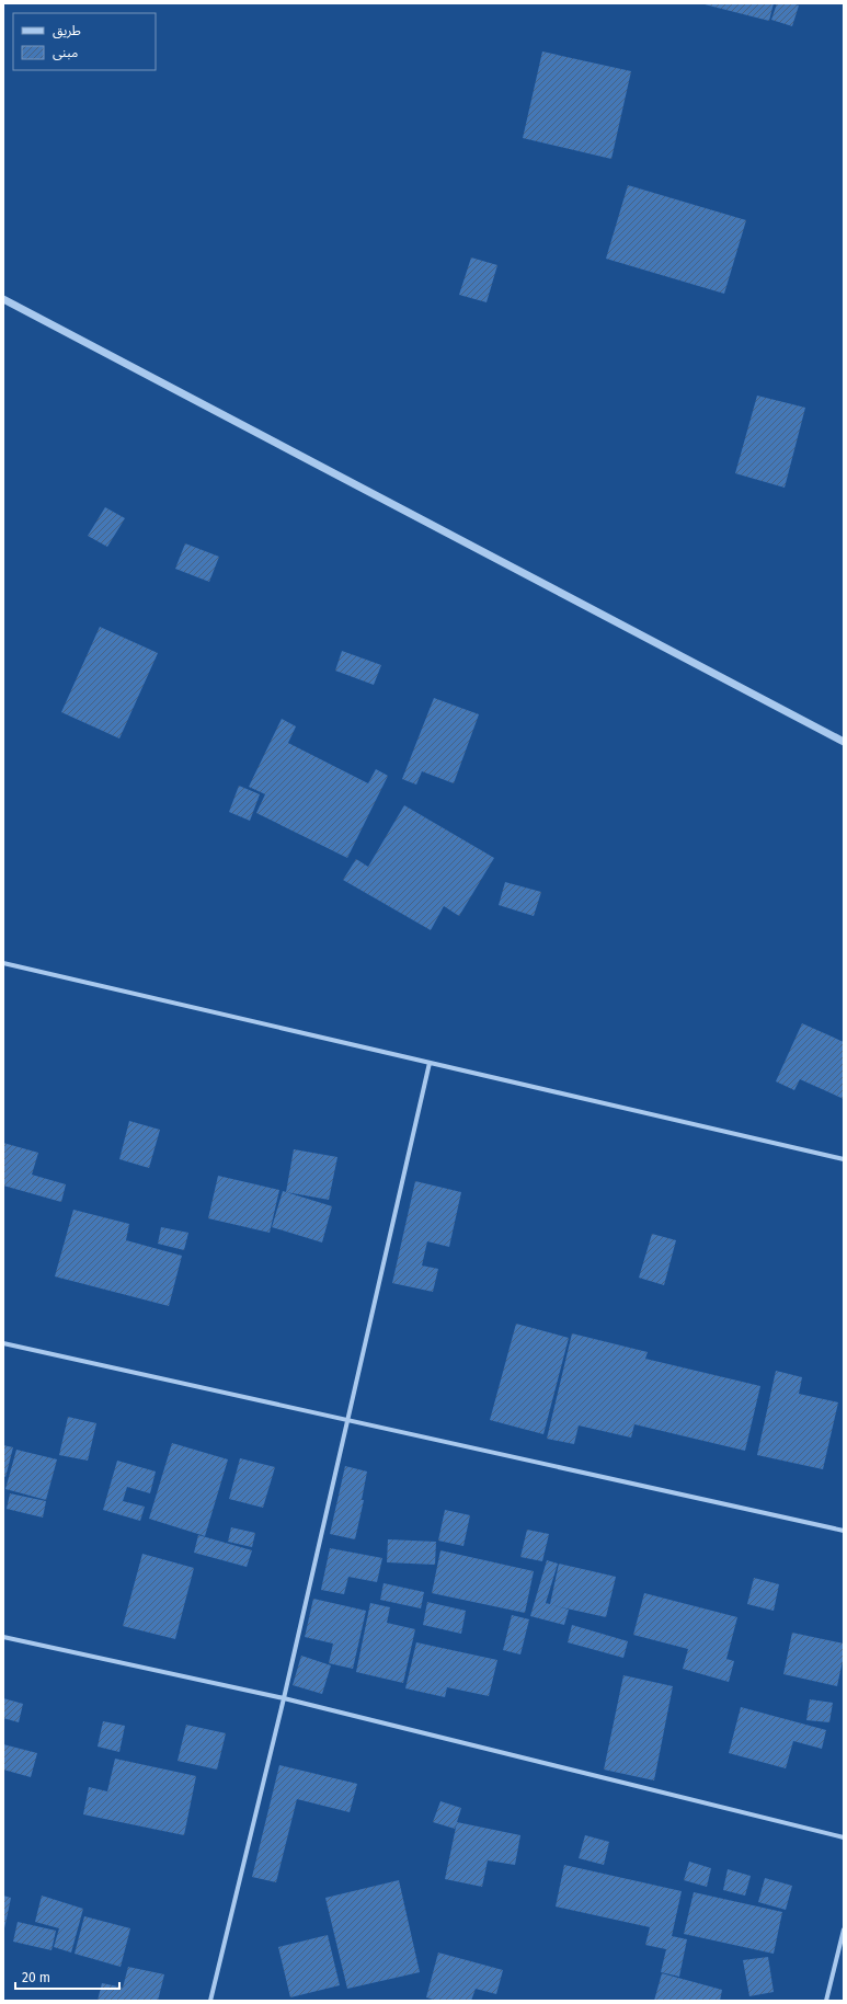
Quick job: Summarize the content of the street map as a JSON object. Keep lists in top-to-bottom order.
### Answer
{
  "legend": ["طريق", "مبنى"],
  "scale_bar": "20 m"
}
